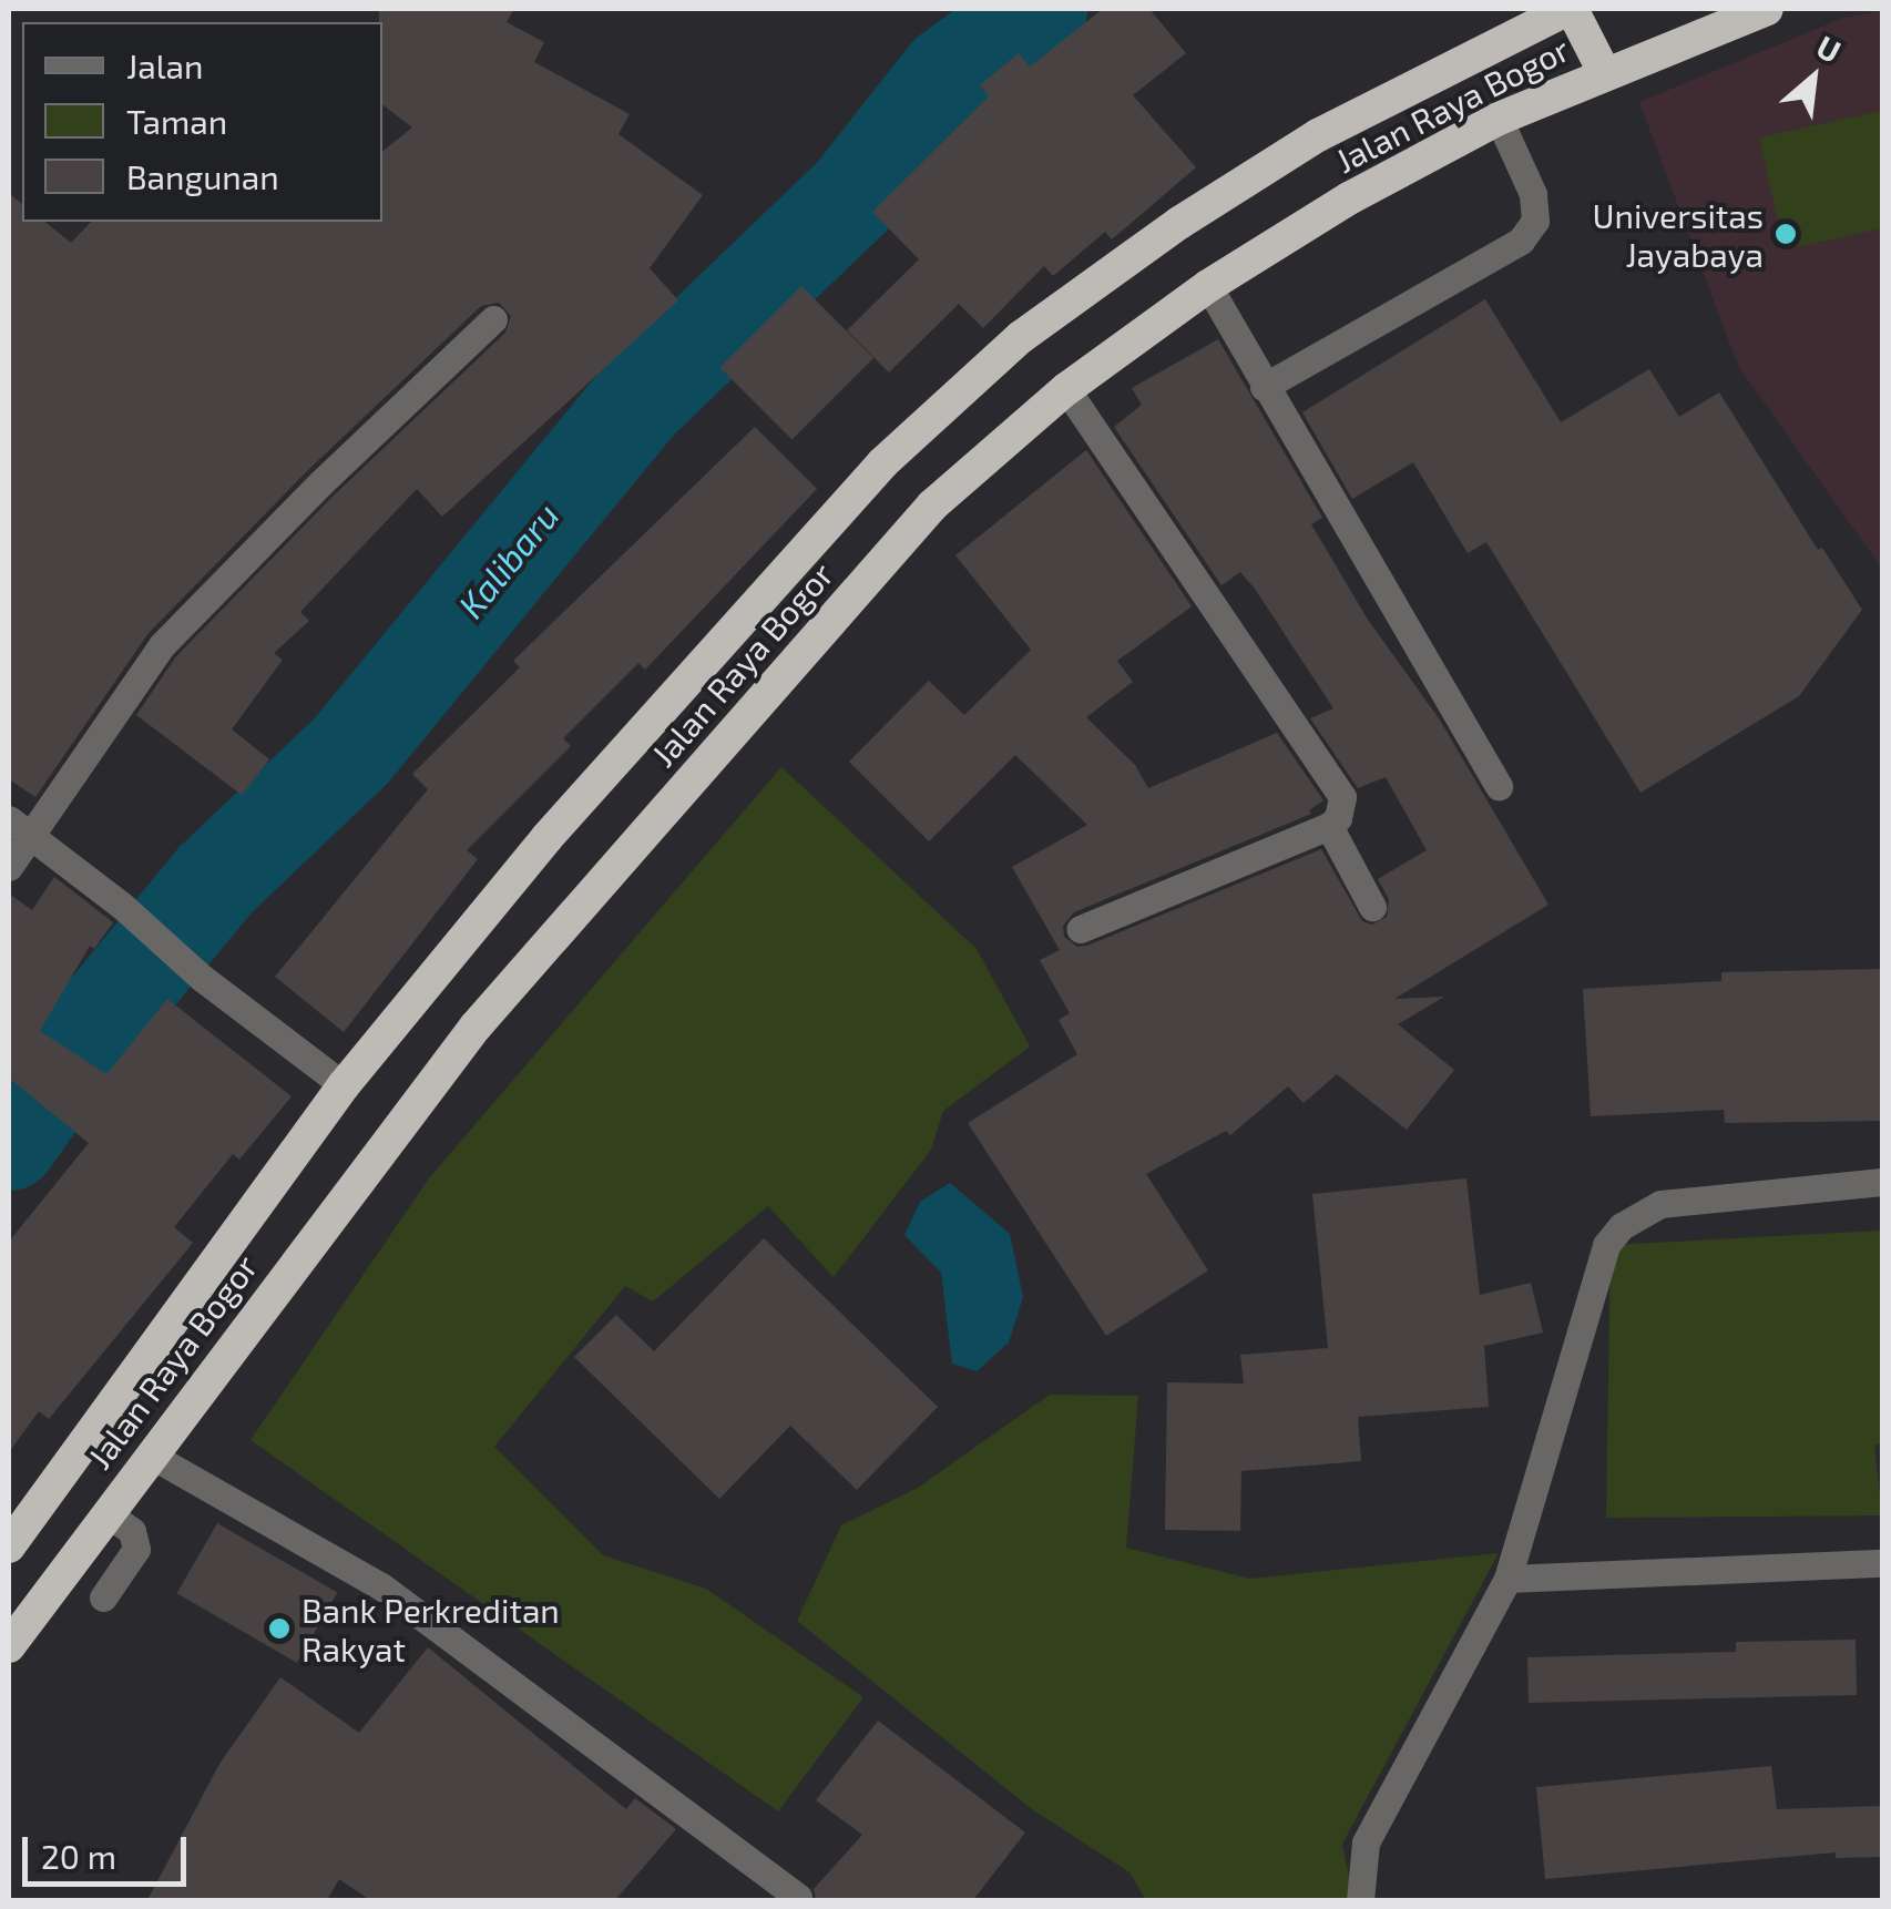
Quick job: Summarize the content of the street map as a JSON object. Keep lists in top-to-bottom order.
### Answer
{
  "streets": {
    "highway": ["Jalan Raya Bogor"]
  },
  "water": ["Kalibaru"],
  "places": ["Universitas Jayabaya", "Bank Perkreditan Rakyat"],
  "legend": ["Jalan", "Taman", "Bangunan"],
  "scale_bar": "20 m",
  "north": "top right"
}
